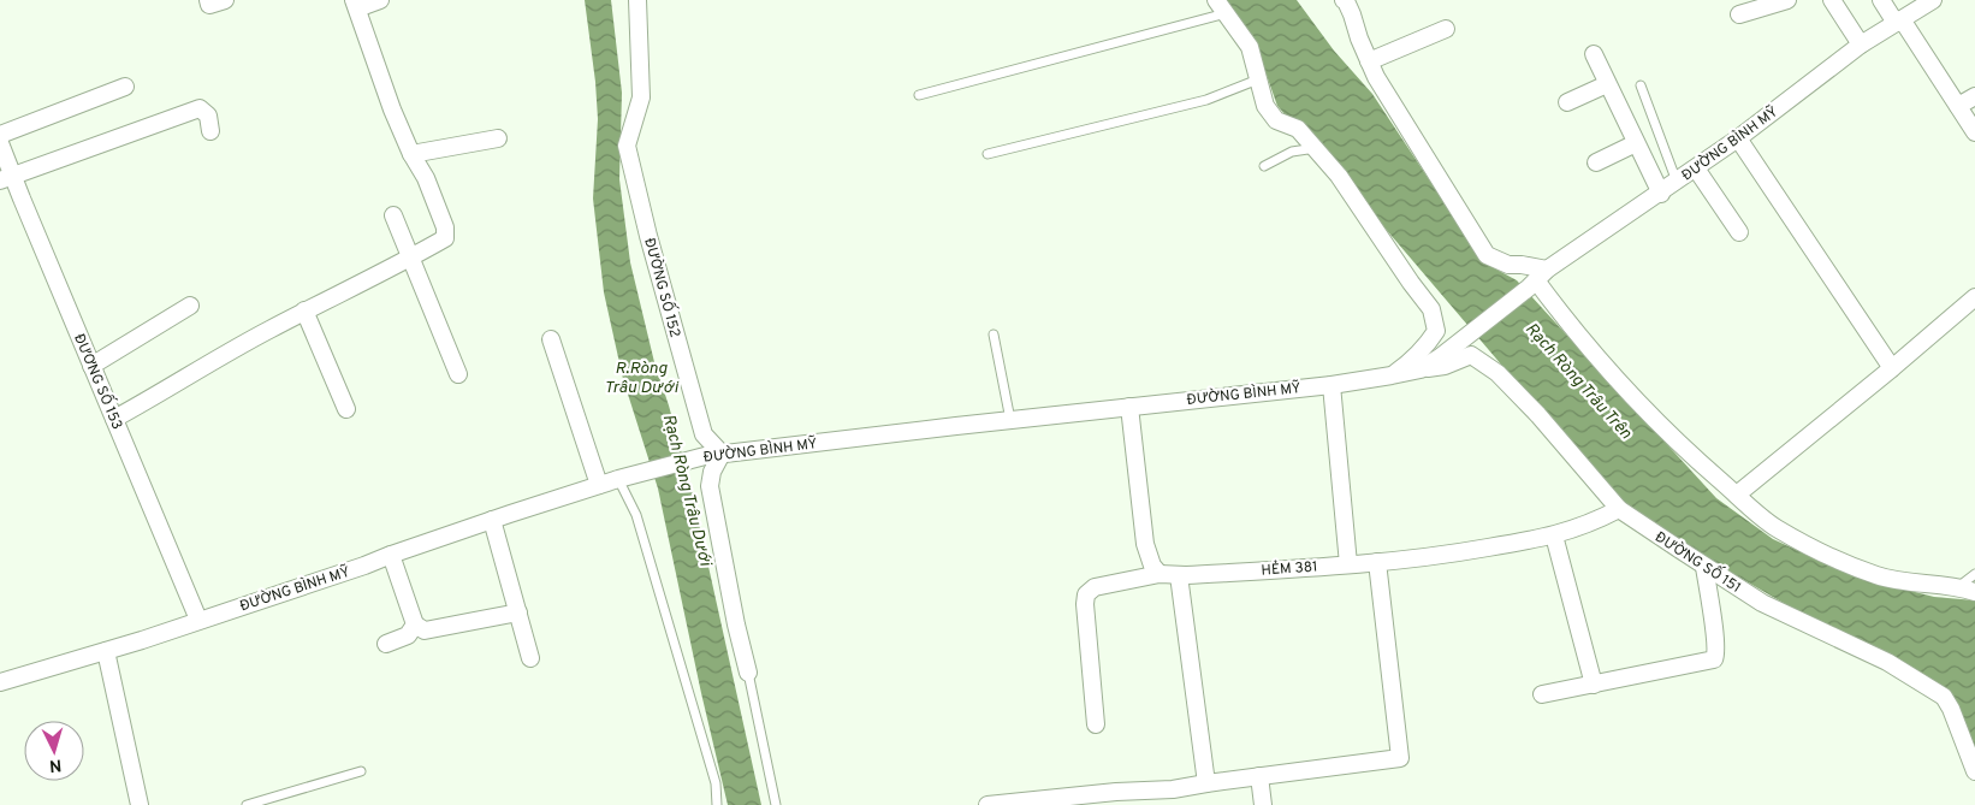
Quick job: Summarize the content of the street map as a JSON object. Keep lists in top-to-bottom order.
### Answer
{
  "streets": {
    "street": [
      "ĐƯỜNG BÌNH MỸ",
      "ĐƯỜNG SỐ 152",
      "ĐƯƠNG SỐ 153",
      "ĐƯỜNG SỐ 151",
      "HẺM 381"
    ]
  },
  "crossings": [
    ["ĐƯỜNG BÌNH MỸ", "ĐƯỜNG SỐ 152"],
    ["ĐƯỜNG BÌNH MỸ", "ĐƯƠNG SỐ 153"],
    ["ĐƯỜNG BÌNH MỸ", "ĐƯỜNG SỐ 151"],
    ["ĐƯỜNG SỐ 151", "HẺM 381"]
  ],
  "water": ["R.Ròng Trâu Dưới", "Rạch Ròng Trâu Trên", "Rạch Ròng Trâu Dưới"],
  "north": "bottom"
}
